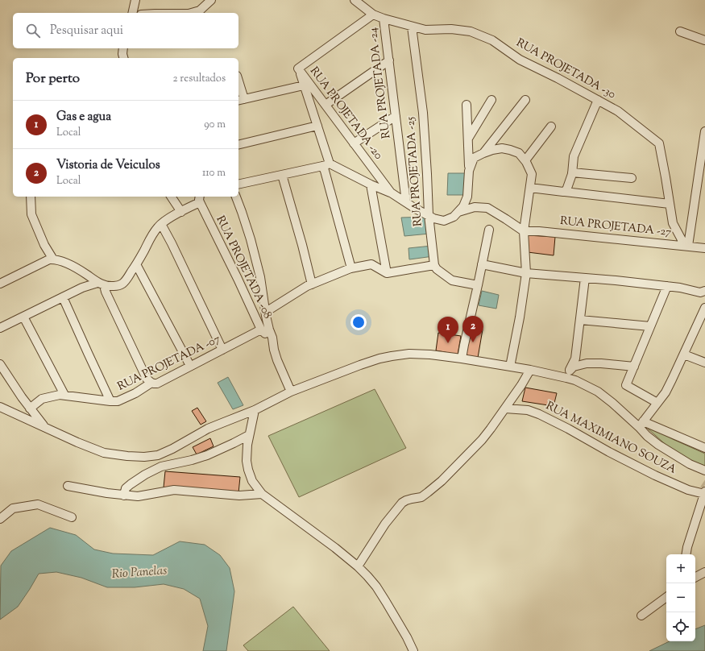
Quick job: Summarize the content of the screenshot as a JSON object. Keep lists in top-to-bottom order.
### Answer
{
  "streets": {
    "street": [
      "RUA PROJETADA -30",
      "RUA PROJETADA -24",
      "RUA PROJETADA -20",
      "RUA PROJETADA -25",
      "RUA PROJETADA -27",
      "RUA PROJETADA -08",
      "RUA PROJETADA -07",
      "RUA MAXIMIANO SOUZA"
    ]
  },
  "crossings": [
    ["RUA PROJETADA -30", "RUA PROJETADA -24"],
    ["RUA PROJETADA -30", "RUA PROJETADA -25"],
    ["RUA PROJETADA -30", "RUA PROJETADA -27"],
    ["RUA PROJETADA -24", "RUA PROJETADA -20"],
    ["RUA PROJETADA -20", "RUA PROJETADA -25"],
    ["RUA PROJETADA -08", "RUA PROJETADA -07"]
  ],
  "water": ["Rio Panelas"],
  "page": {
    "search": "Pesquisar aqui",
    "heading": ["Por perto", "2 resultados"],
    "list": [
      {
        "mark": "1",
        "name": "Gas e agua",
        "note": "Local",
        "value": "90 m"
      },
      {
        "mark": "2",
        "name": "Vistoria de Veiculos",
        "note": "Local",
        "value": "110 m"
      }
    ],
    "pins": ["2", "1"],
    "map_buttons": ["+", "−"]
  }
}
